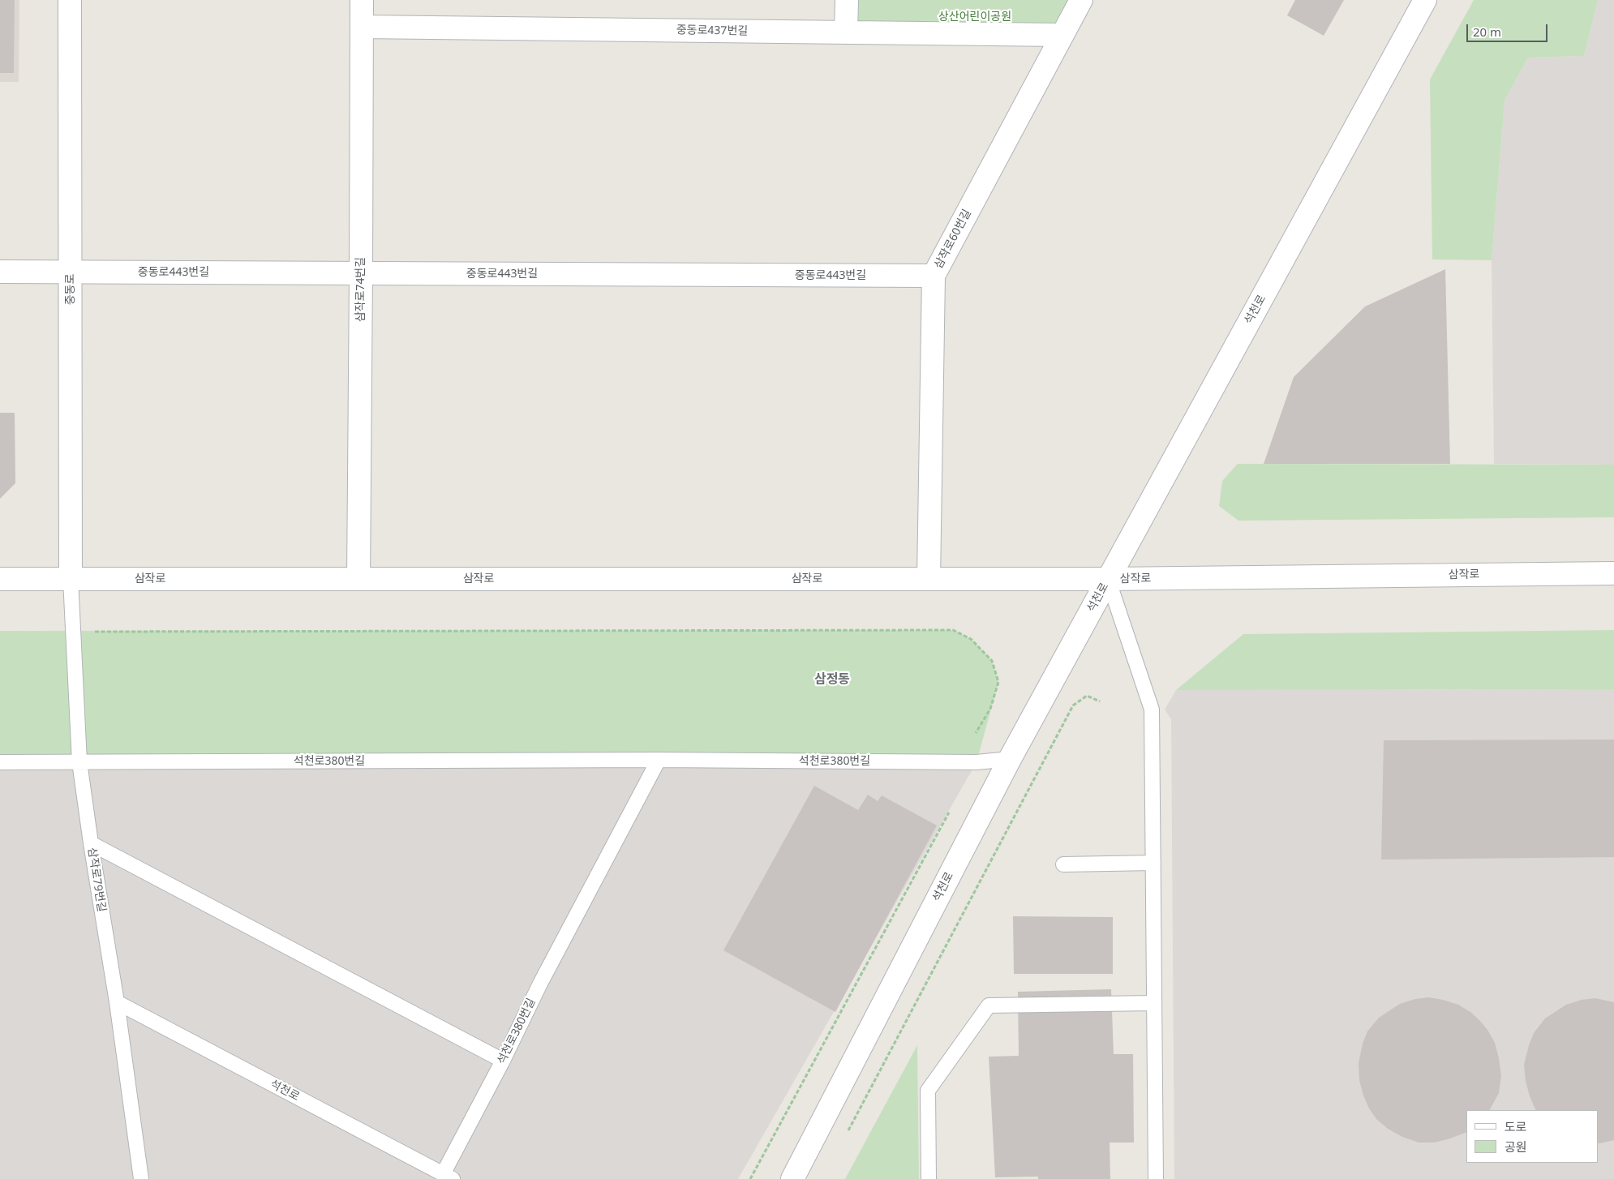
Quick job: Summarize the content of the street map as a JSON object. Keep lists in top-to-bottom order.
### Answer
{
  "streets": {
    "street": [
      "중동로437번길",
      "삼작로60번길",
      "중동로443번길",
      "중동로",
      "삼작로74번길",
      "석천로",
      "삼작로"
    ],
    "lane": ["석천로380번길", "삼작로79번길"]
  },
  "crossings": [
    ["중동로437번길", "삼작로60번길"],
    ["중동로437번길", "삼작로74번길"],
    ["삼작로60번길", "중동로443번길"],
    ["삼작로60번길", "삼작로"],
    ["중동로443번길", "중동로"],
    ["중동로443번길", "삼작로74번길"],
    ["중동로", "삼작로"],
    ["중동로", "삼작로79번길"],
    ["삼작로74번길", "삼작로"],
    ["석천로", "삼작로"],
    ["석천로", "석천로380번길"],
    ["석천로", "삼작로79번길"],
    ["삼작로", "삼작로79번길"],
    ["석천로380번길", "삼작로79번길"]
  ],
  "districts": ["삼정동"],
  "parks": ["상산어린이공원"],
  "legend": ["도로", "공원"],
  "scale_bar": "20 m"
}
